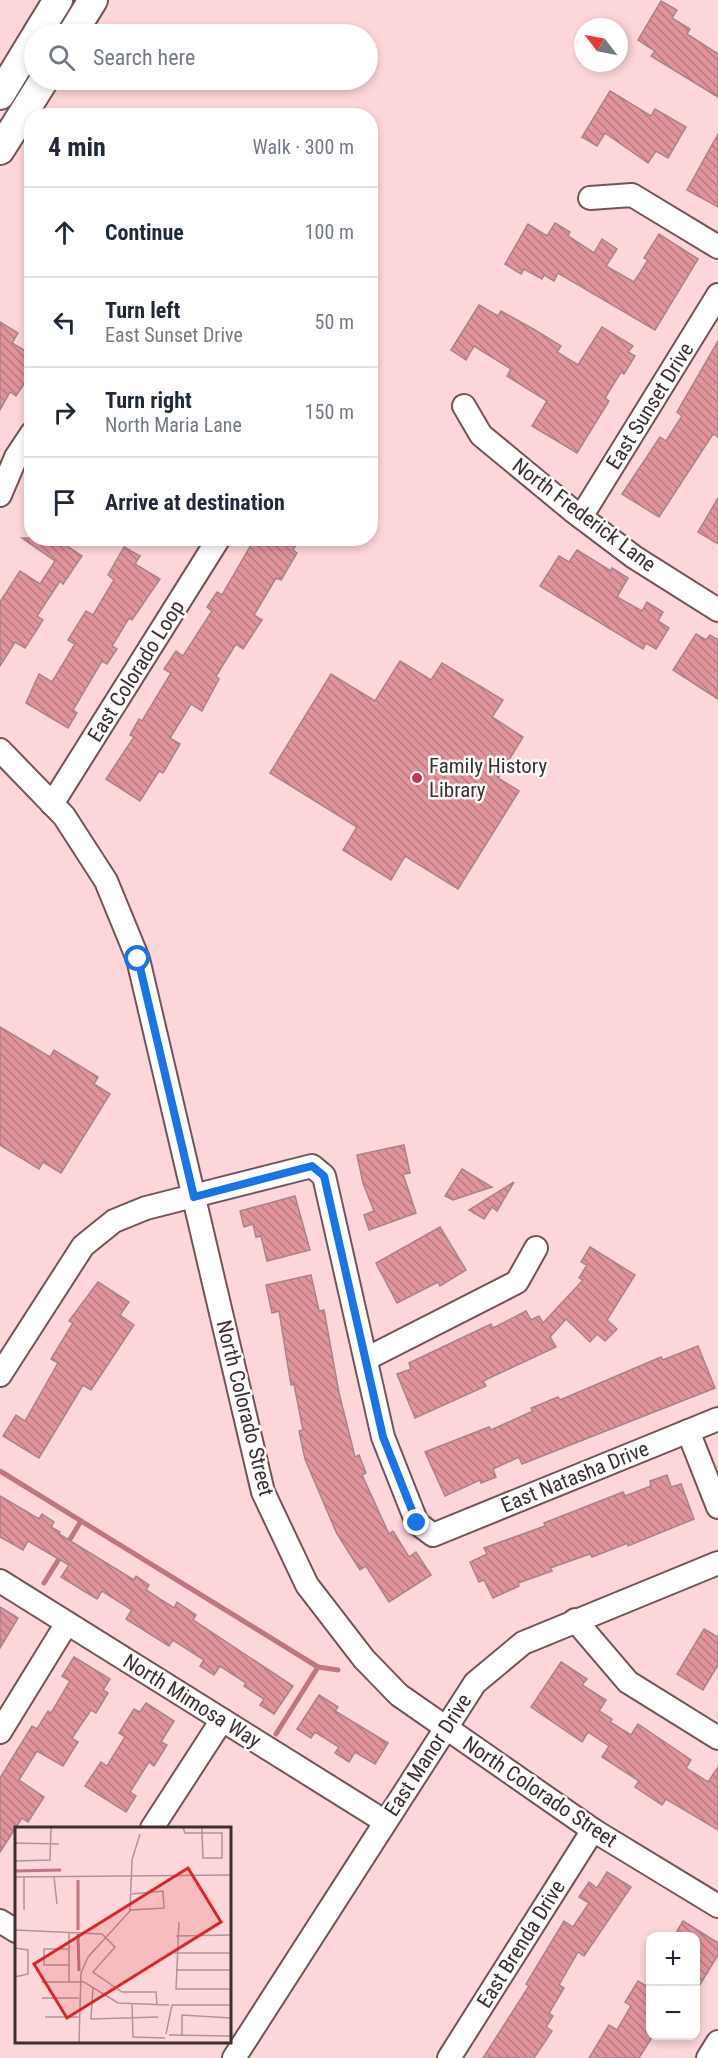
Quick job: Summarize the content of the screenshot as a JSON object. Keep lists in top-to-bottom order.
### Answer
{
  "streets": {
    "street": [
      "East Sunset Drive",
      "North Frederick Lane",
      "East Colorado Loop",
      "North Colorado Street",
      "East Natasha Drive",
      "North Mimosa Way",
      "East Manor Drive",
      "East Brenda Drive"
    ]
  },
  "crossings": [
    ["East Sunset Drive", "North Frederick Lane"],
    ["East Colorado Loop", "North Colorado Street"],
    ["North Colorado Street", "East Manor Drive"],
    ["North Colorado Street", "East Brenda Drive"],
    ["North Mimosa Way", "East Manor Drive"]
  ],
  "places": ["Family History Library"],
  "north": "top left",
  "page": {
    "search": "Search here",
    "heading": ["4 min", "Walk · 300 m"],
    "list": [
      ["Continue", "100 m"],
      ["Turn left", "East Sunset Drive", "50 m"],
      ["Turn right", "North Maria Lane", "150 m"],
      "Arrive at destination"
    ],
    "map_buttons": ["+", "−"]
  }
}
